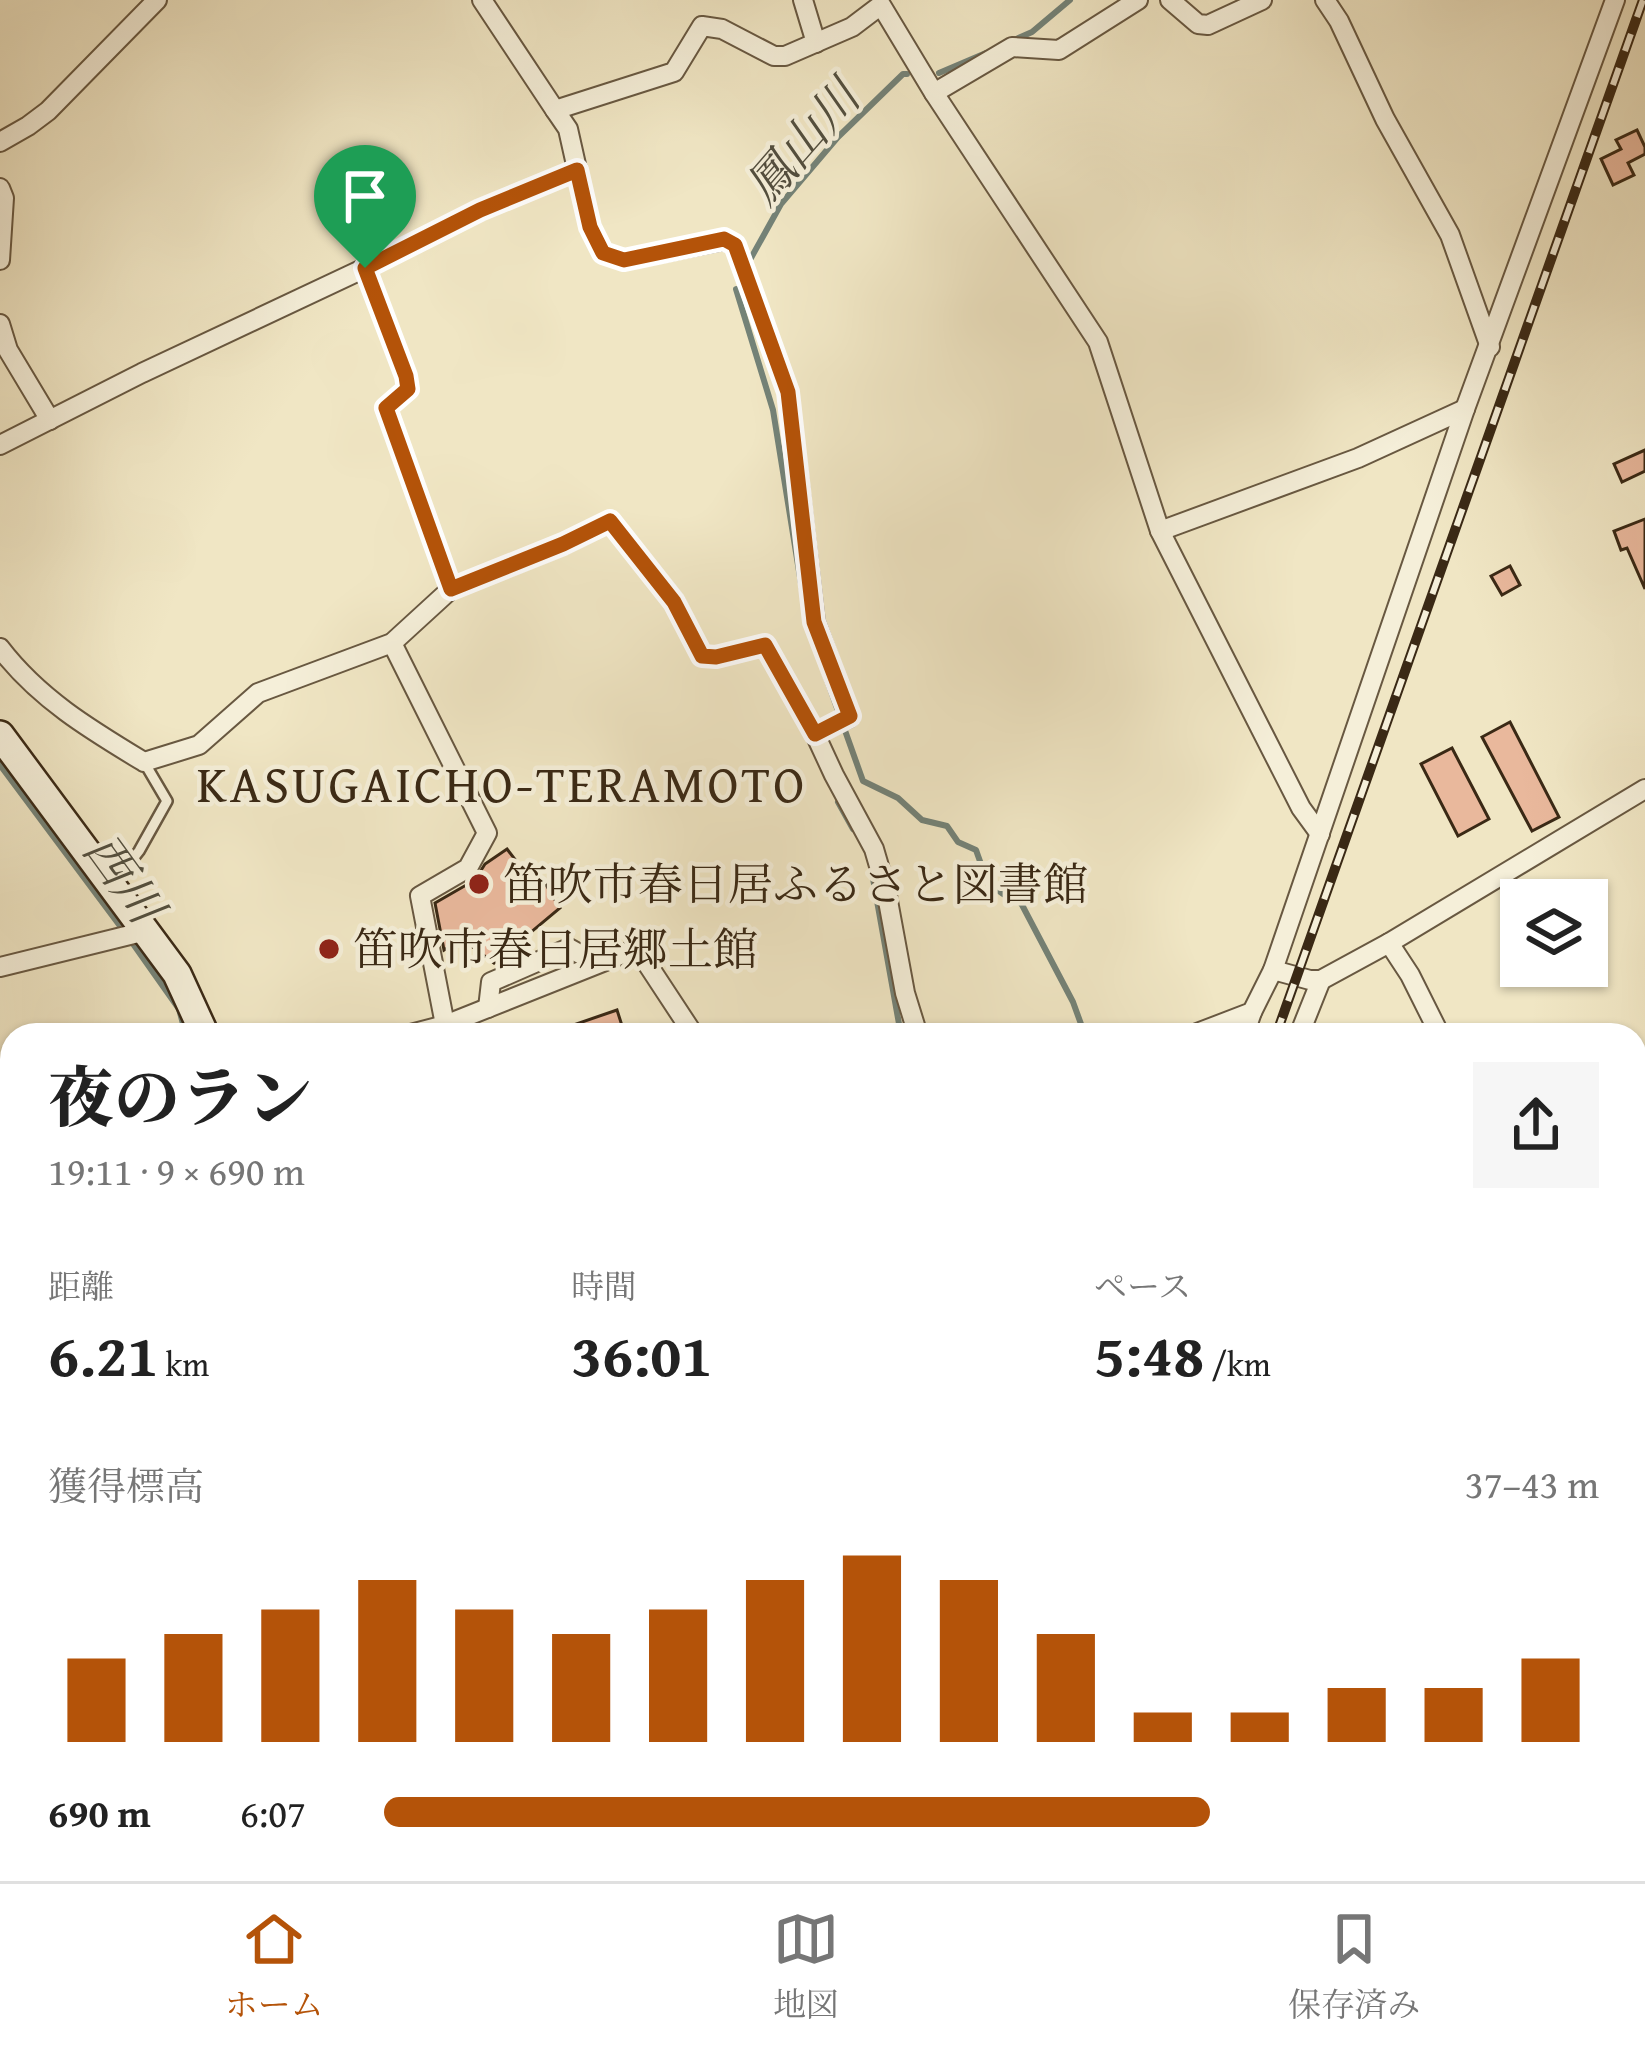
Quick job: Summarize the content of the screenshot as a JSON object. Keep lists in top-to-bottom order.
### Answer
{
  "districts": ["KASUGAICHO-TERAMOTO"],
  "water": ["鳳山川", "西川"],
  "places": ["笛吹市春日居ふるさと図書館", "笛吹市春日居郷土館"],
  "page": {
    "heading": ["夜のラン", "19:11 · 9 × 690 m"],
    "stats": [
      ["距離", "6.21 km"],
      ["時間", "36:01"],
      ["ペース", "5:48 /km"]
    ],
    "chart": ["獲得標高", "37–43 m"],
    "list": [
      {
        "name": "690 m",
        "note": "6:07"
      }
    ],
    "tabs": ["ホーム", "地図", "保存済み"]
  }
}
